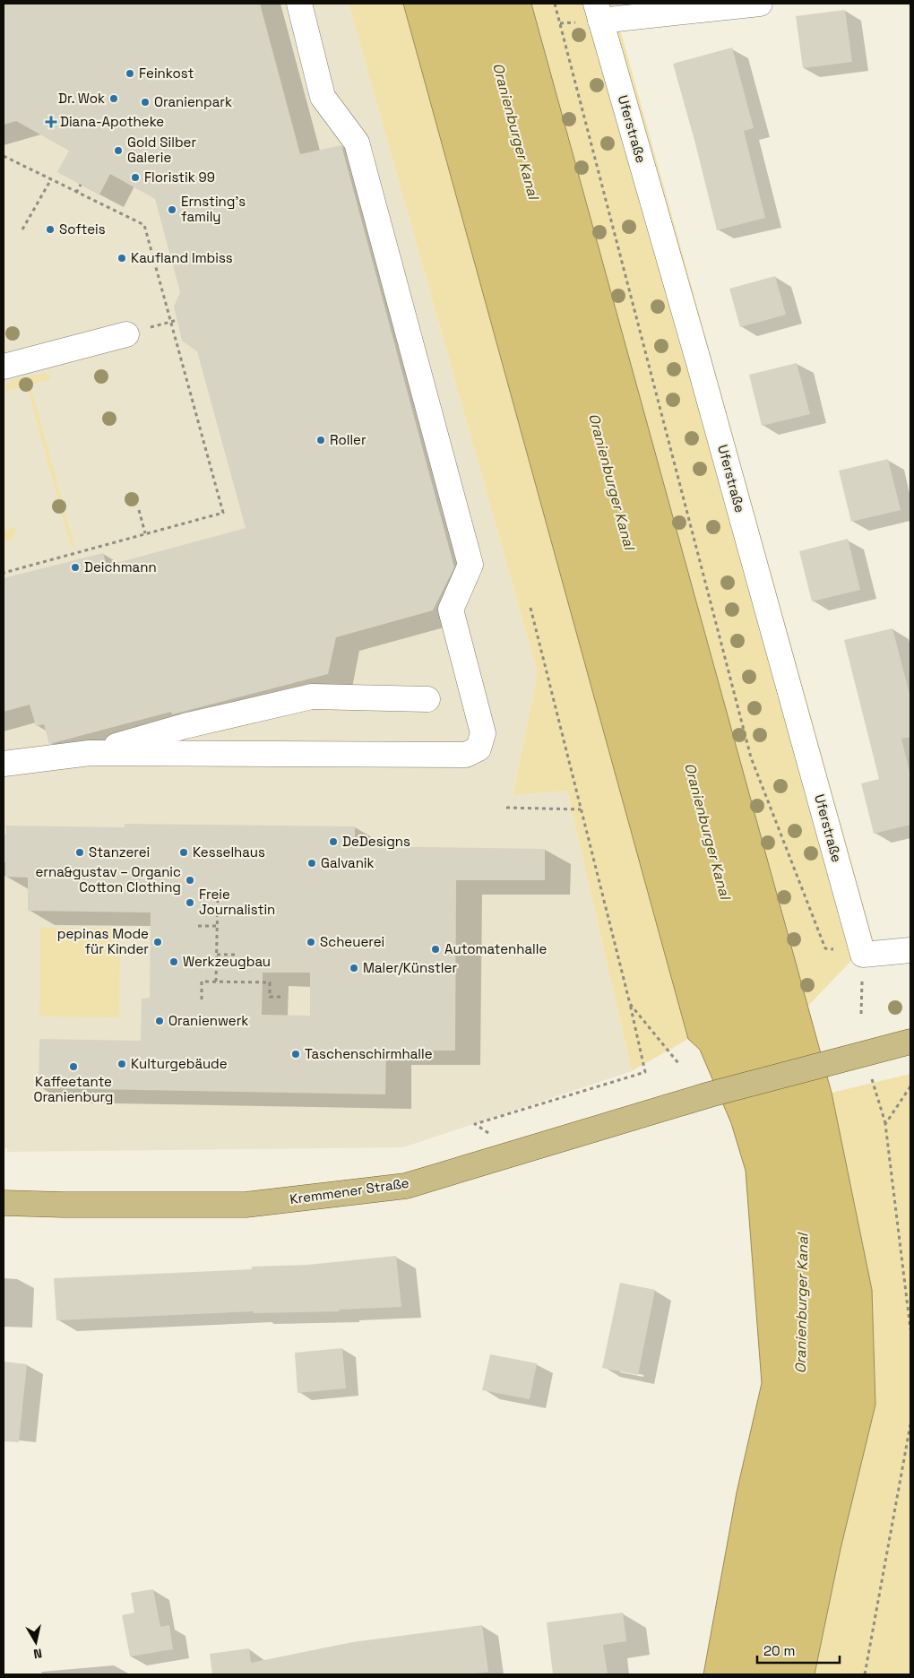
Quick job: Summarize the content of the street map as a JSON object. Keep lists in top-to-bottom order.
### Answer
{
  "streets": {
    "main road": ["Kremmener Straße"],
    "street": ["Uferstraße"]
  },
  "water": ["Oranienburger Kanal"],
  "places": {
    "other": [
      "Feinkost",
      "Dr. Wok",
      "Oranienpark",
      "Gold Silber Galerie",
      "Floristik 99",
      "Ernsting's family",
      "Softeis",
      "Kaufland Imbiss",
      "Roller",
      "Deichmann",
      "DeDesigns",
      "Stanzerei",
      "Kesselhaus",
      "Galvanik",
      "erna&gustav – Organic Cotton Clothing",
      "Freie Journalistin",
      "pepinas Mode für Kinder",
      "Scheuerei",
      "Automatenhalle",
      "Werkzeugbau",
      "Maler/Künstler",
      "Oranienwerk",
      "Taschenschirmhalle",
      "Kulturgebäude",
      "Kaffeetante Oranienburg"
    ],
    "health": ["Diana-Apotheke"]
  },
  "scale_bar": "20 m",
  "north": "bottom"
}
